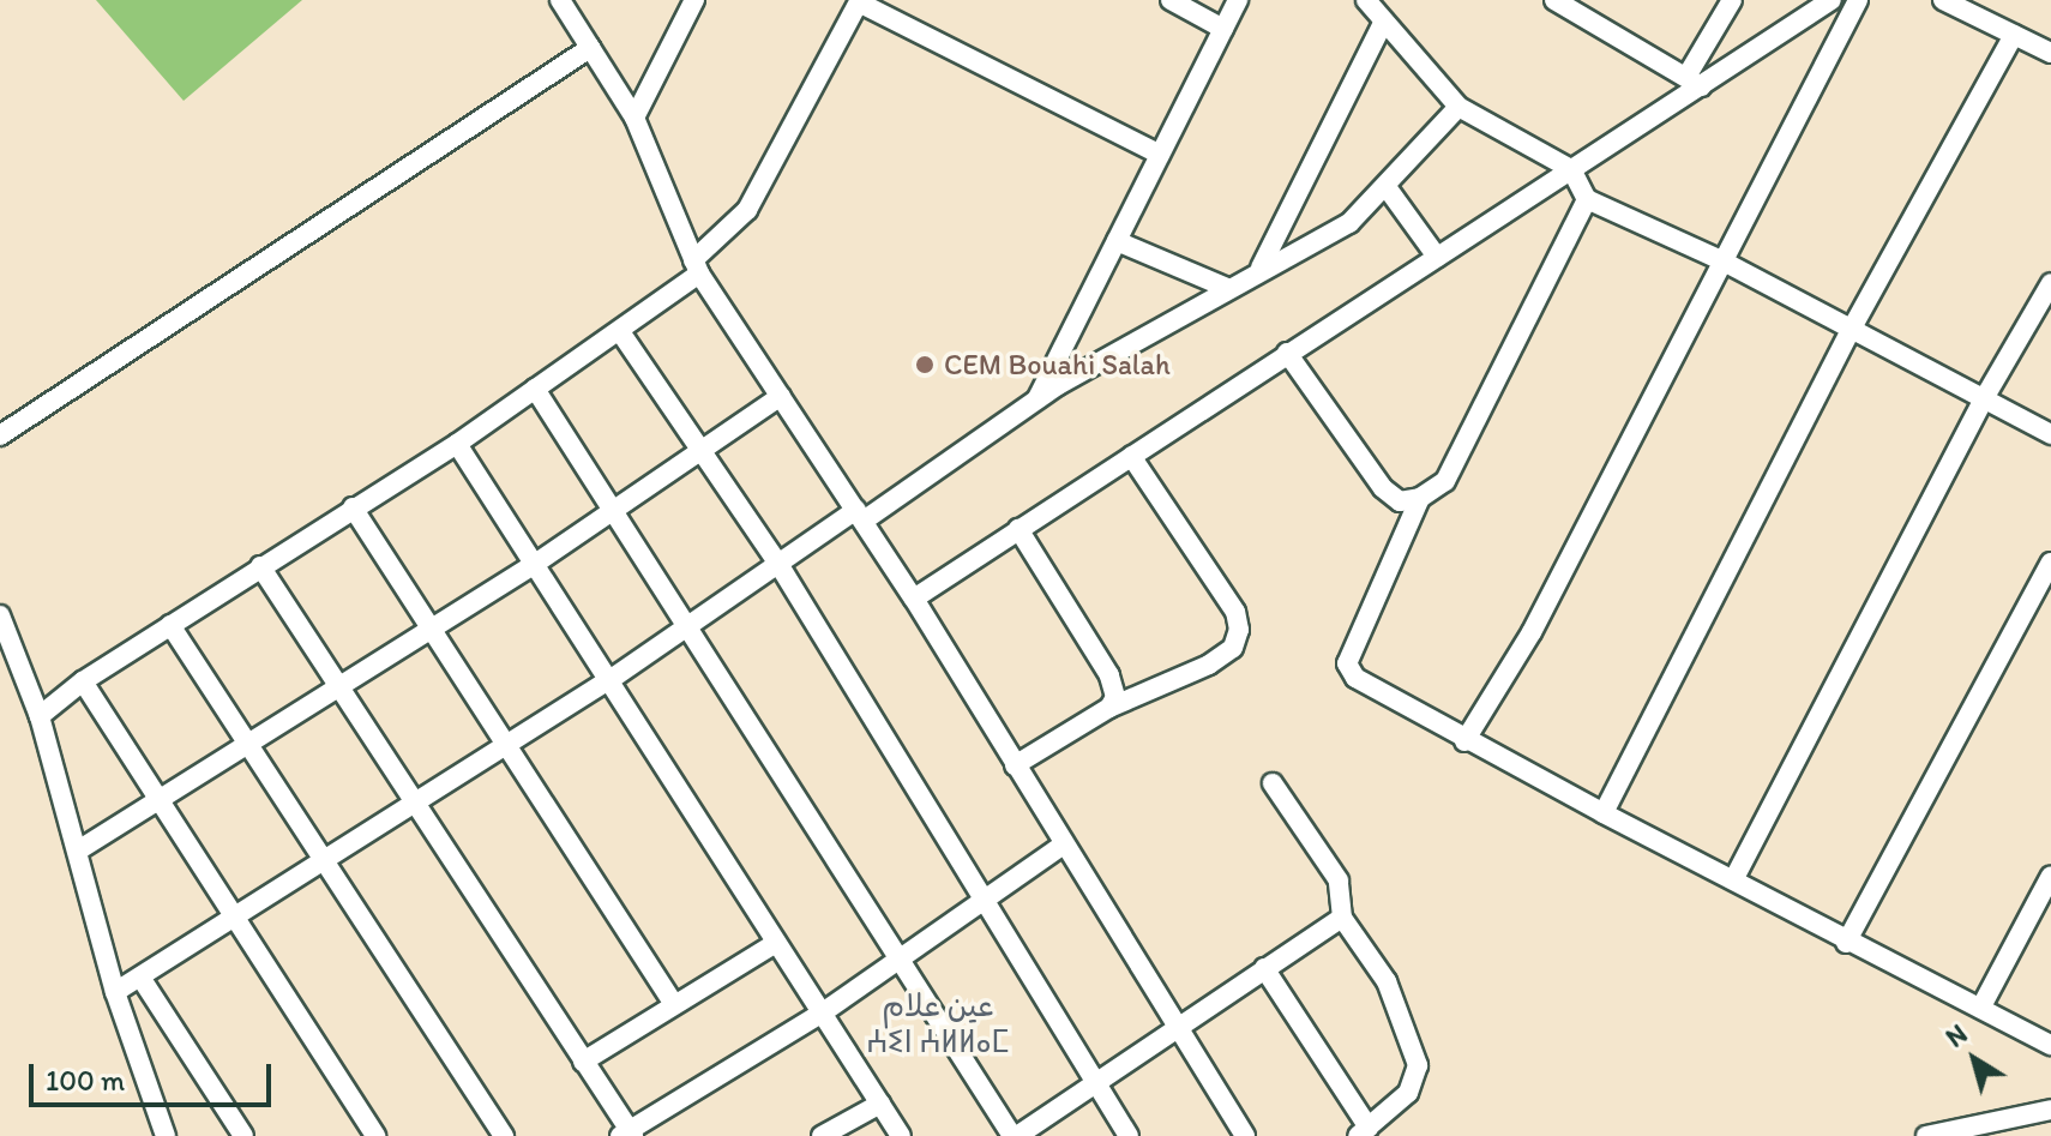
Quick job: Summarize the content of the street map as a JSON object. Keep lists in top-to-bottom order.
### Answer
{
  "districts": ["عين علام ⵄⵉⵏ ⵄⵍⵍⴰⵎ"],
  "places": ["CEM Bouahi Salah"],
  "scale_bar": "100 m",
  "north": "top left"
}
